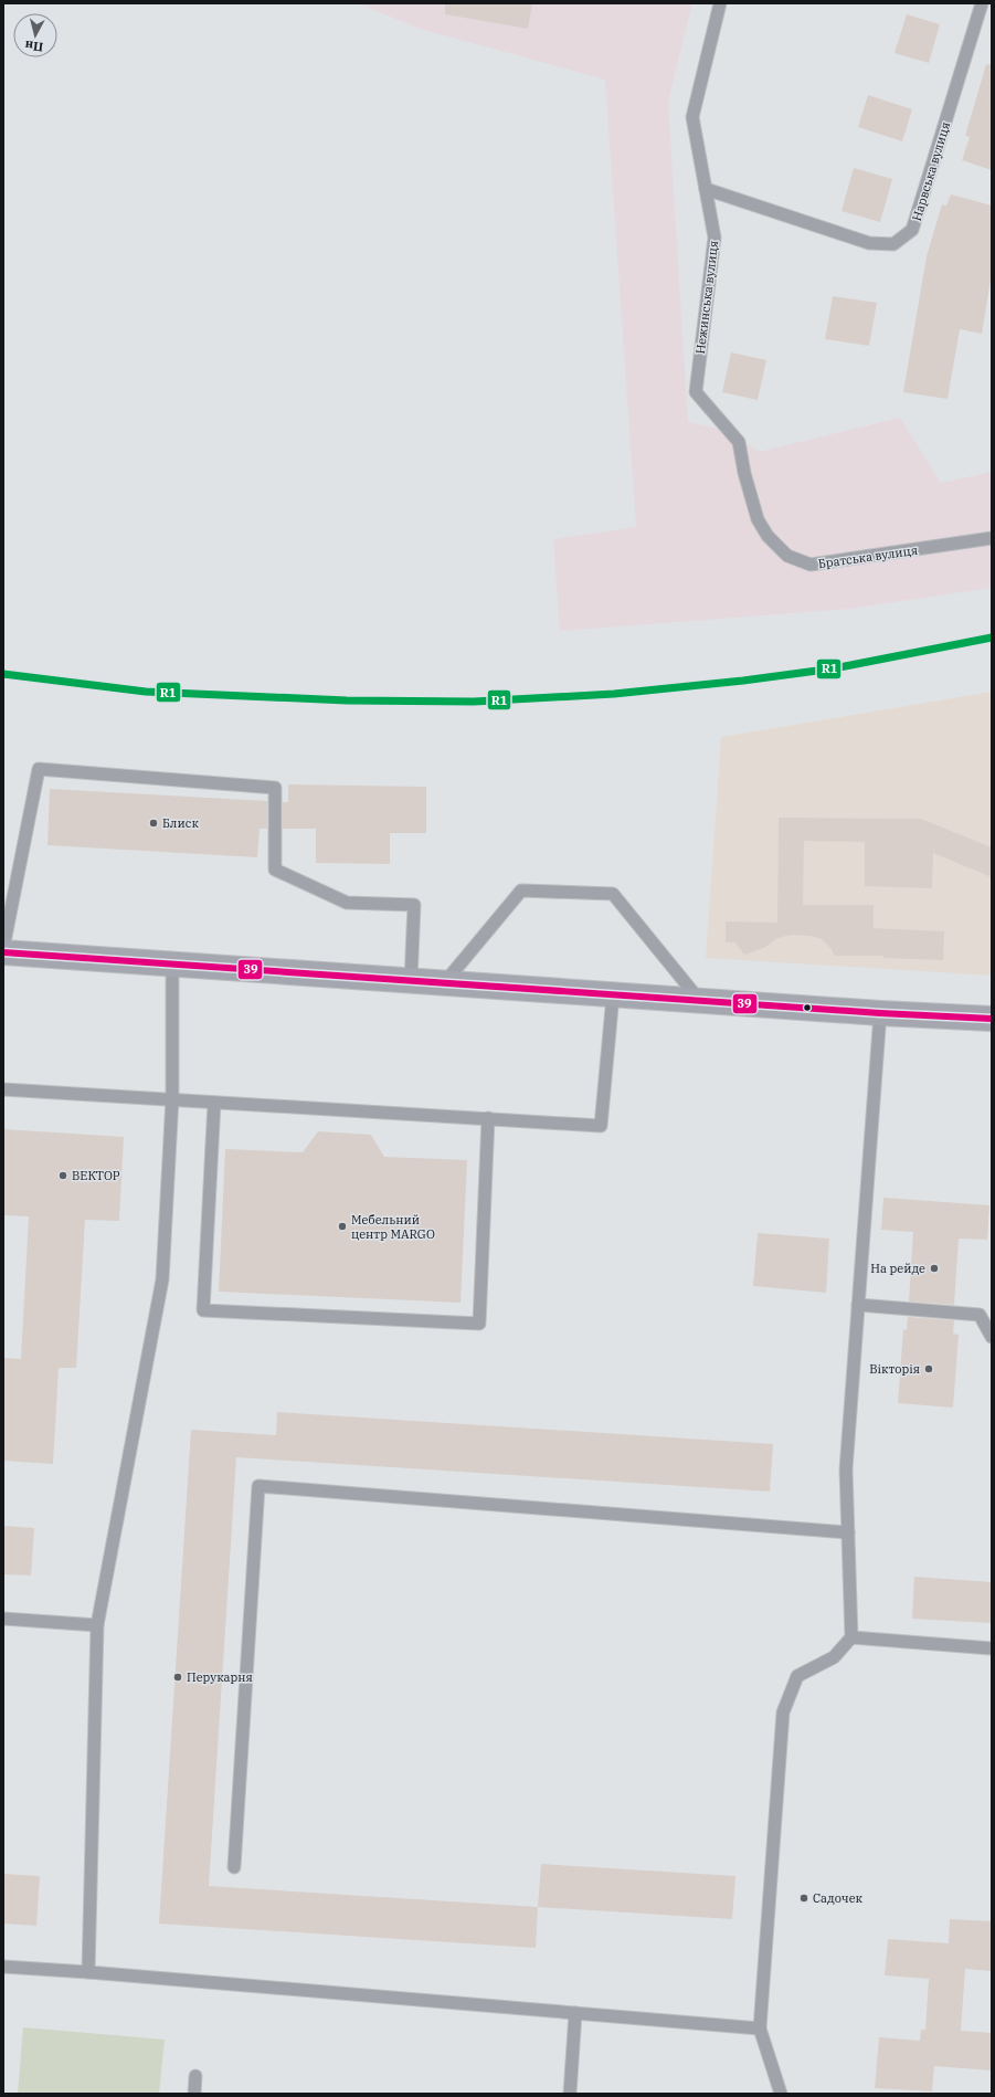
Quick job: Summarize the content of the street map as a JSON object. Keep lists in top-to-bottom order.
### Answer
{
  "streets": {
    "lane": ["Нарвська вулиця", "Нежинська вулиця", "Братська вулиця"]
  },
  "crossings": [
    ["Нарвська вулиця", "Нежинська вулиця"],
    ["Нежинська вулиця", "Братська вулиця"]
  ],
  "places": [
    "Блиск",
    "ВЕКТОР",
    "Мебельний центр MARGO",
    "На рейде",
    "Вікторія",
    "Перукарня",
    "Садочек"
  ],
  "lines": ["transit line R1", "transit line 39"],
  "north": "bottom"
}
